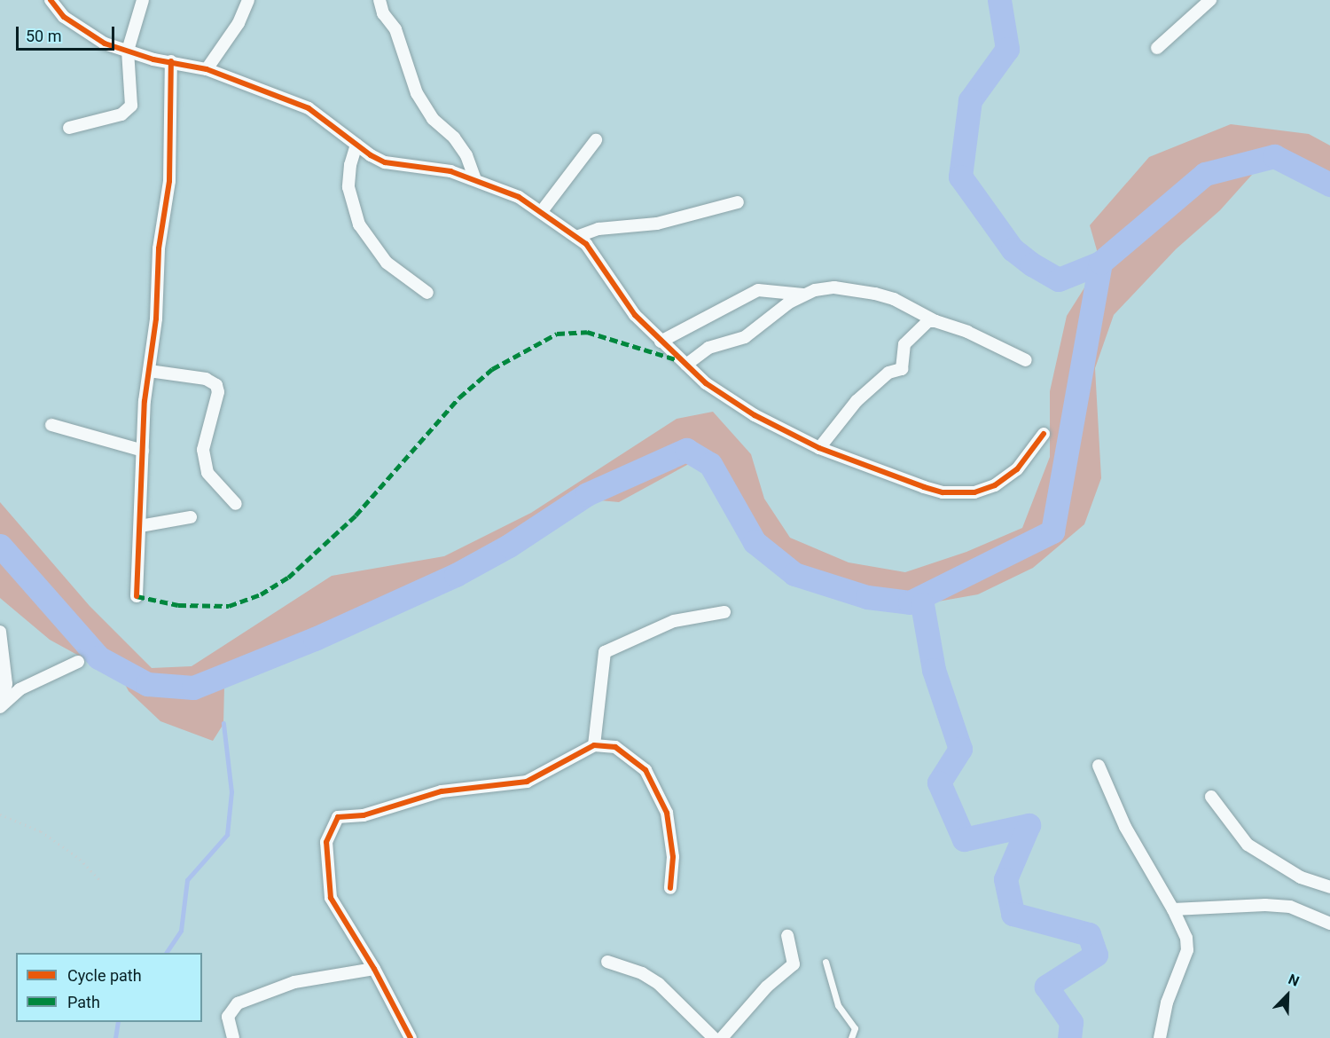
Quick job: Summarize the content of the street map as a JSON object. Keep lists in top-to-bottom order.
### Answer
{
  "legend": ["Cycle path", "Path"],
  "scale_bar": "50 m",
  "north": "top right"
}
